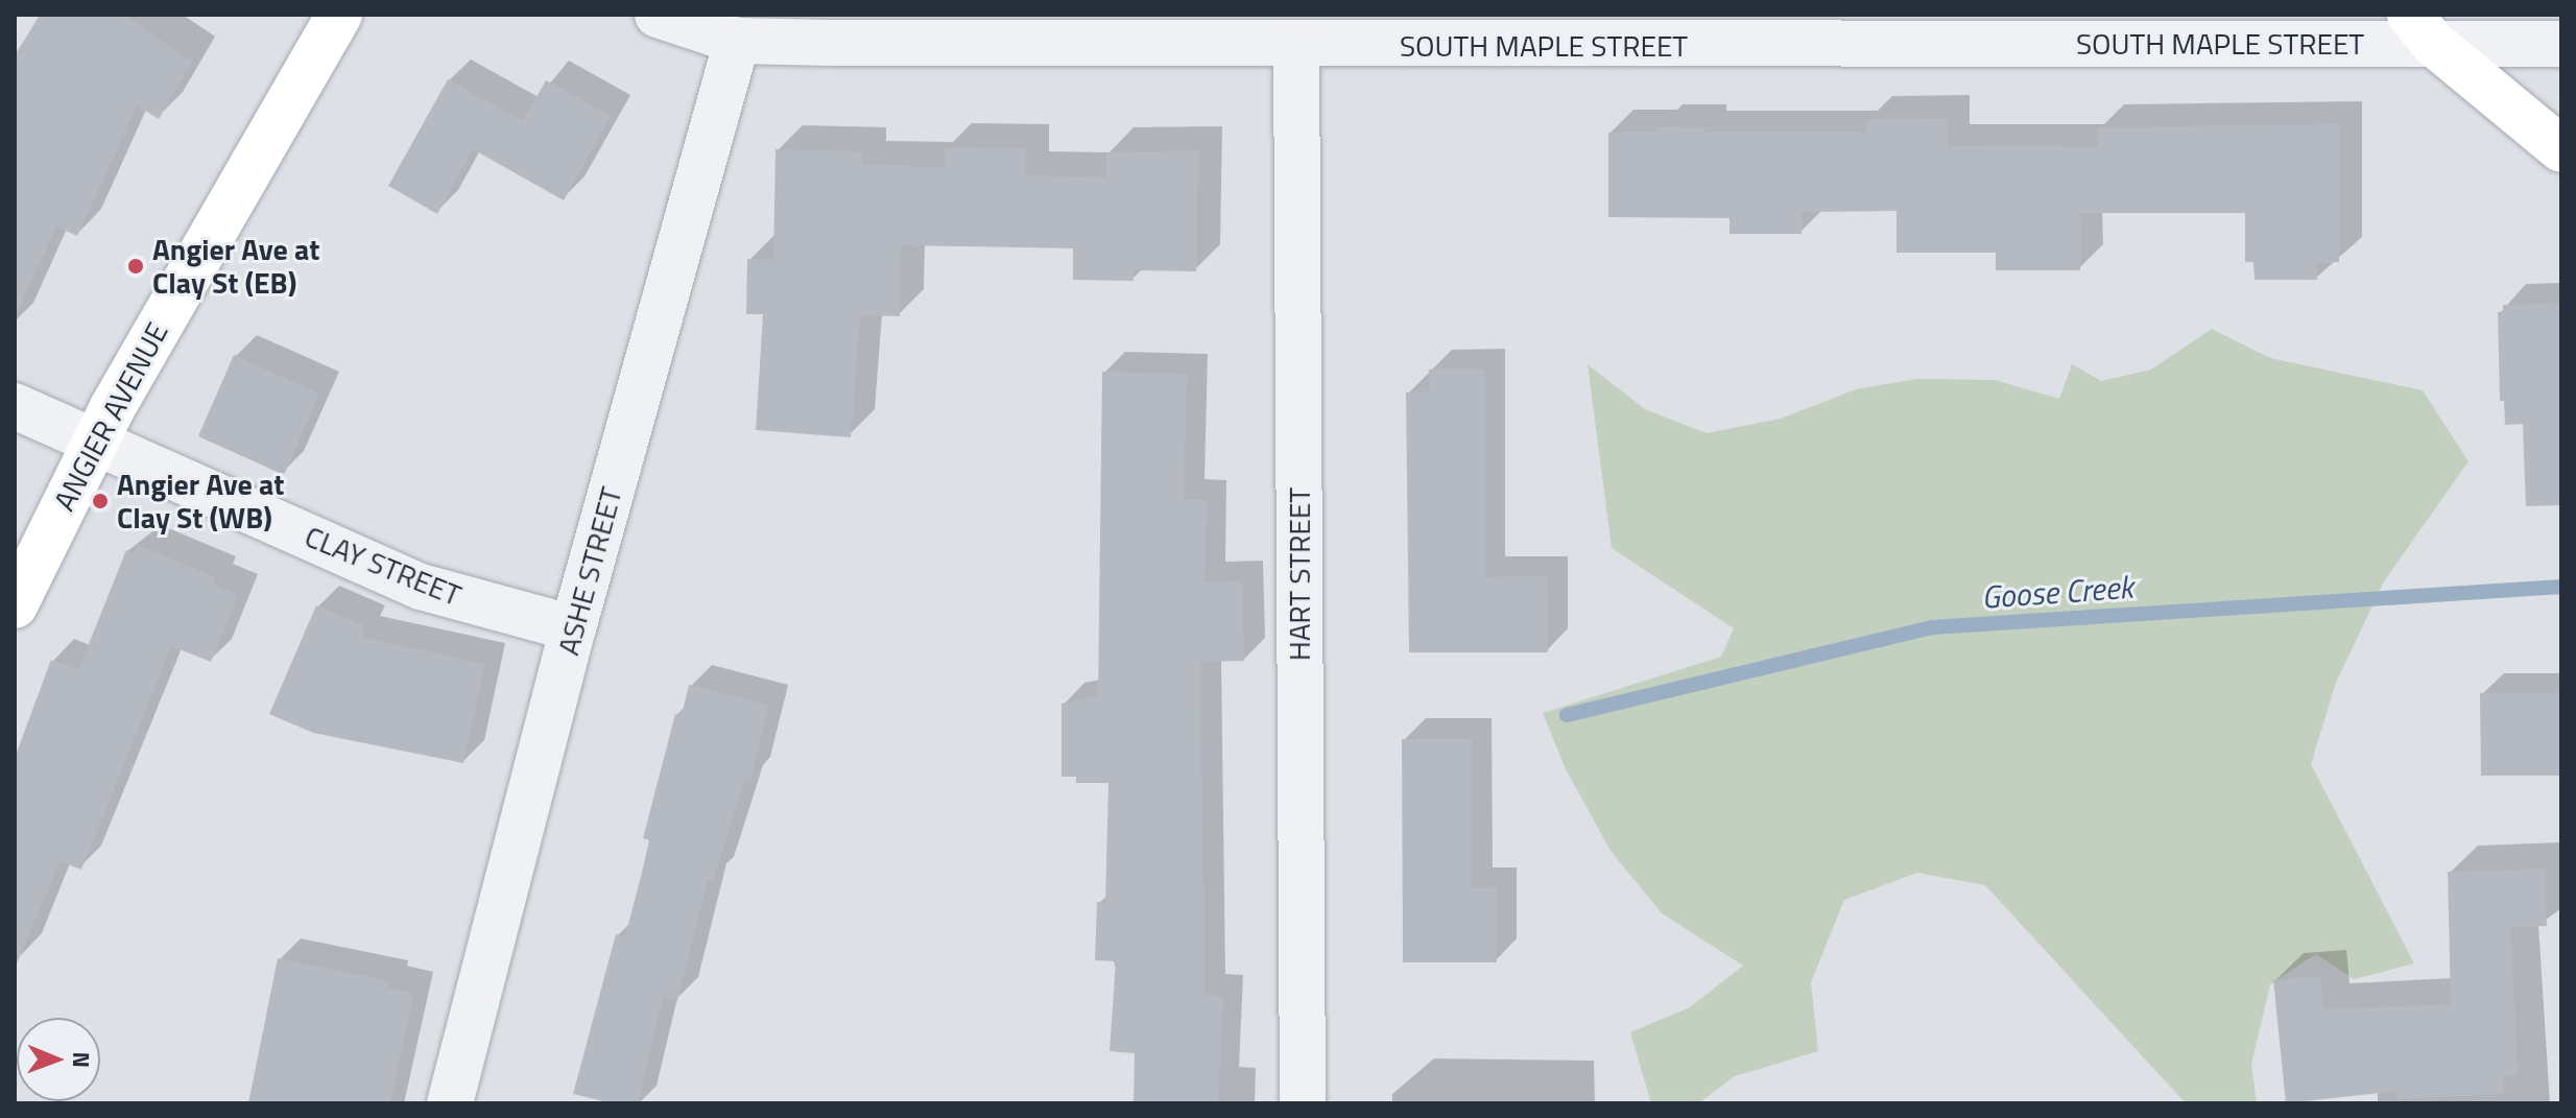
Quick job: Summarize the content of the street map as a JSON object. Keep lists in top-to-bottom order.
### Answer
{
  "streets": {
    "main road": ["ANGIER AVENUE"],
    "street": [
      "SOUTH MAPLE STREET",
      "CLAY STREET",
      "ASHE STREET",
      "HART STREET"
    ]
  },
  "crossings": [
    ["SOUTH MAPLE STREET", "ASHE STREET"],
    ["SOUTH MAPLE STREET", "HART STREET"],
    ["ANGIER AVENUE", "CLAY STREET"],
    ["CLAY STREET", "ASHE STREET"]
  ],
  "water": ["Goose Creek"],
  "places": ["Angier Ave at Clay St (EB)", "Angier Ave at Clay St (WB)"],
  "north": "right"
}
